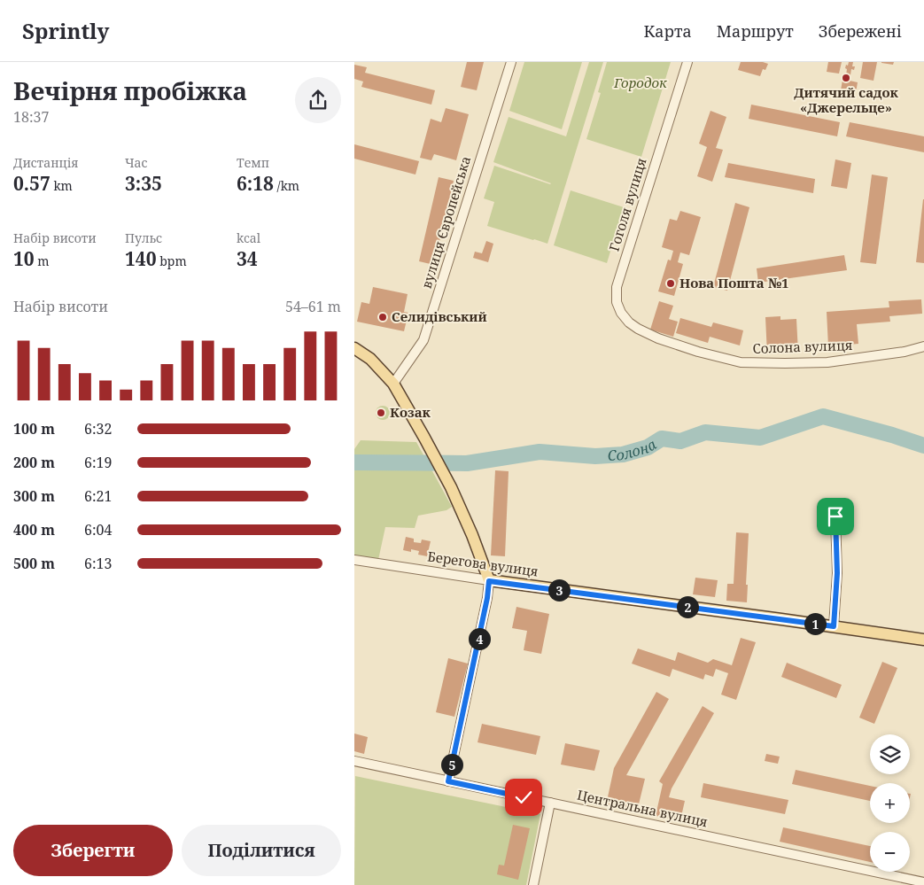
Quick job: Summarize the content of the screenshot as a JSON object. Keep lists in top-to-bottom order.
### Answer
{
  "streets": {
    "main road": ["Берегова вулиця"],
    "street": [
      "Гоголя вулиця",
      "вулиця Європейська",
      "Солона вулиця",
      "Центральна вулиця"
    ]
  },
  "crossings": [
    ["Гоголя вулиця", "Солона вулиця"]
  ],
  "water": ["Солона"],
  "parks": ["Городок"],
  "places": [
    "Дитячий садок «Джерельце»",
    "Нова Пошта №1",
    "Селидівський",
    "Козак"
  ],
  "page": {
    "header": "Sprintly",
    "nav": ["Карта", "Маршрут", "Збережені"],
    "heading": ["Вечірня пробіжка", "18:37"],
    "stats": [
      ["Дистанція", "0.57 km"],
      ["Час", "3:35"],
      ["Темп", "6:18 /km"],
      ["Набір висоти", "10 m"],
      ["Пульс", "140 bpm"],
      ["kcal", "34"]
    ],
    "chart": ["Набір висоти", "54–61 m"],
    "list": [
      {
        "name": "100 m",
        "note": "6:32"
      },
      {
        "name": "200 m",
        "note": "6:19"
      },
      {
        "name": "300 m",
        "note": "6:21"
      },
      {
        "name": "400 m",
        "note": "6:04"
      },
      {
        "name": "500 m",
        "note": "6:13"
      }
    ],
    "pins": [
      "3",
      "2",
      "1",
      "4",
      "5"
    ],
    "map_buttons": ["+", "−"],
    "buttons": ["Зберегти", "Поділитися"]
  }
}
